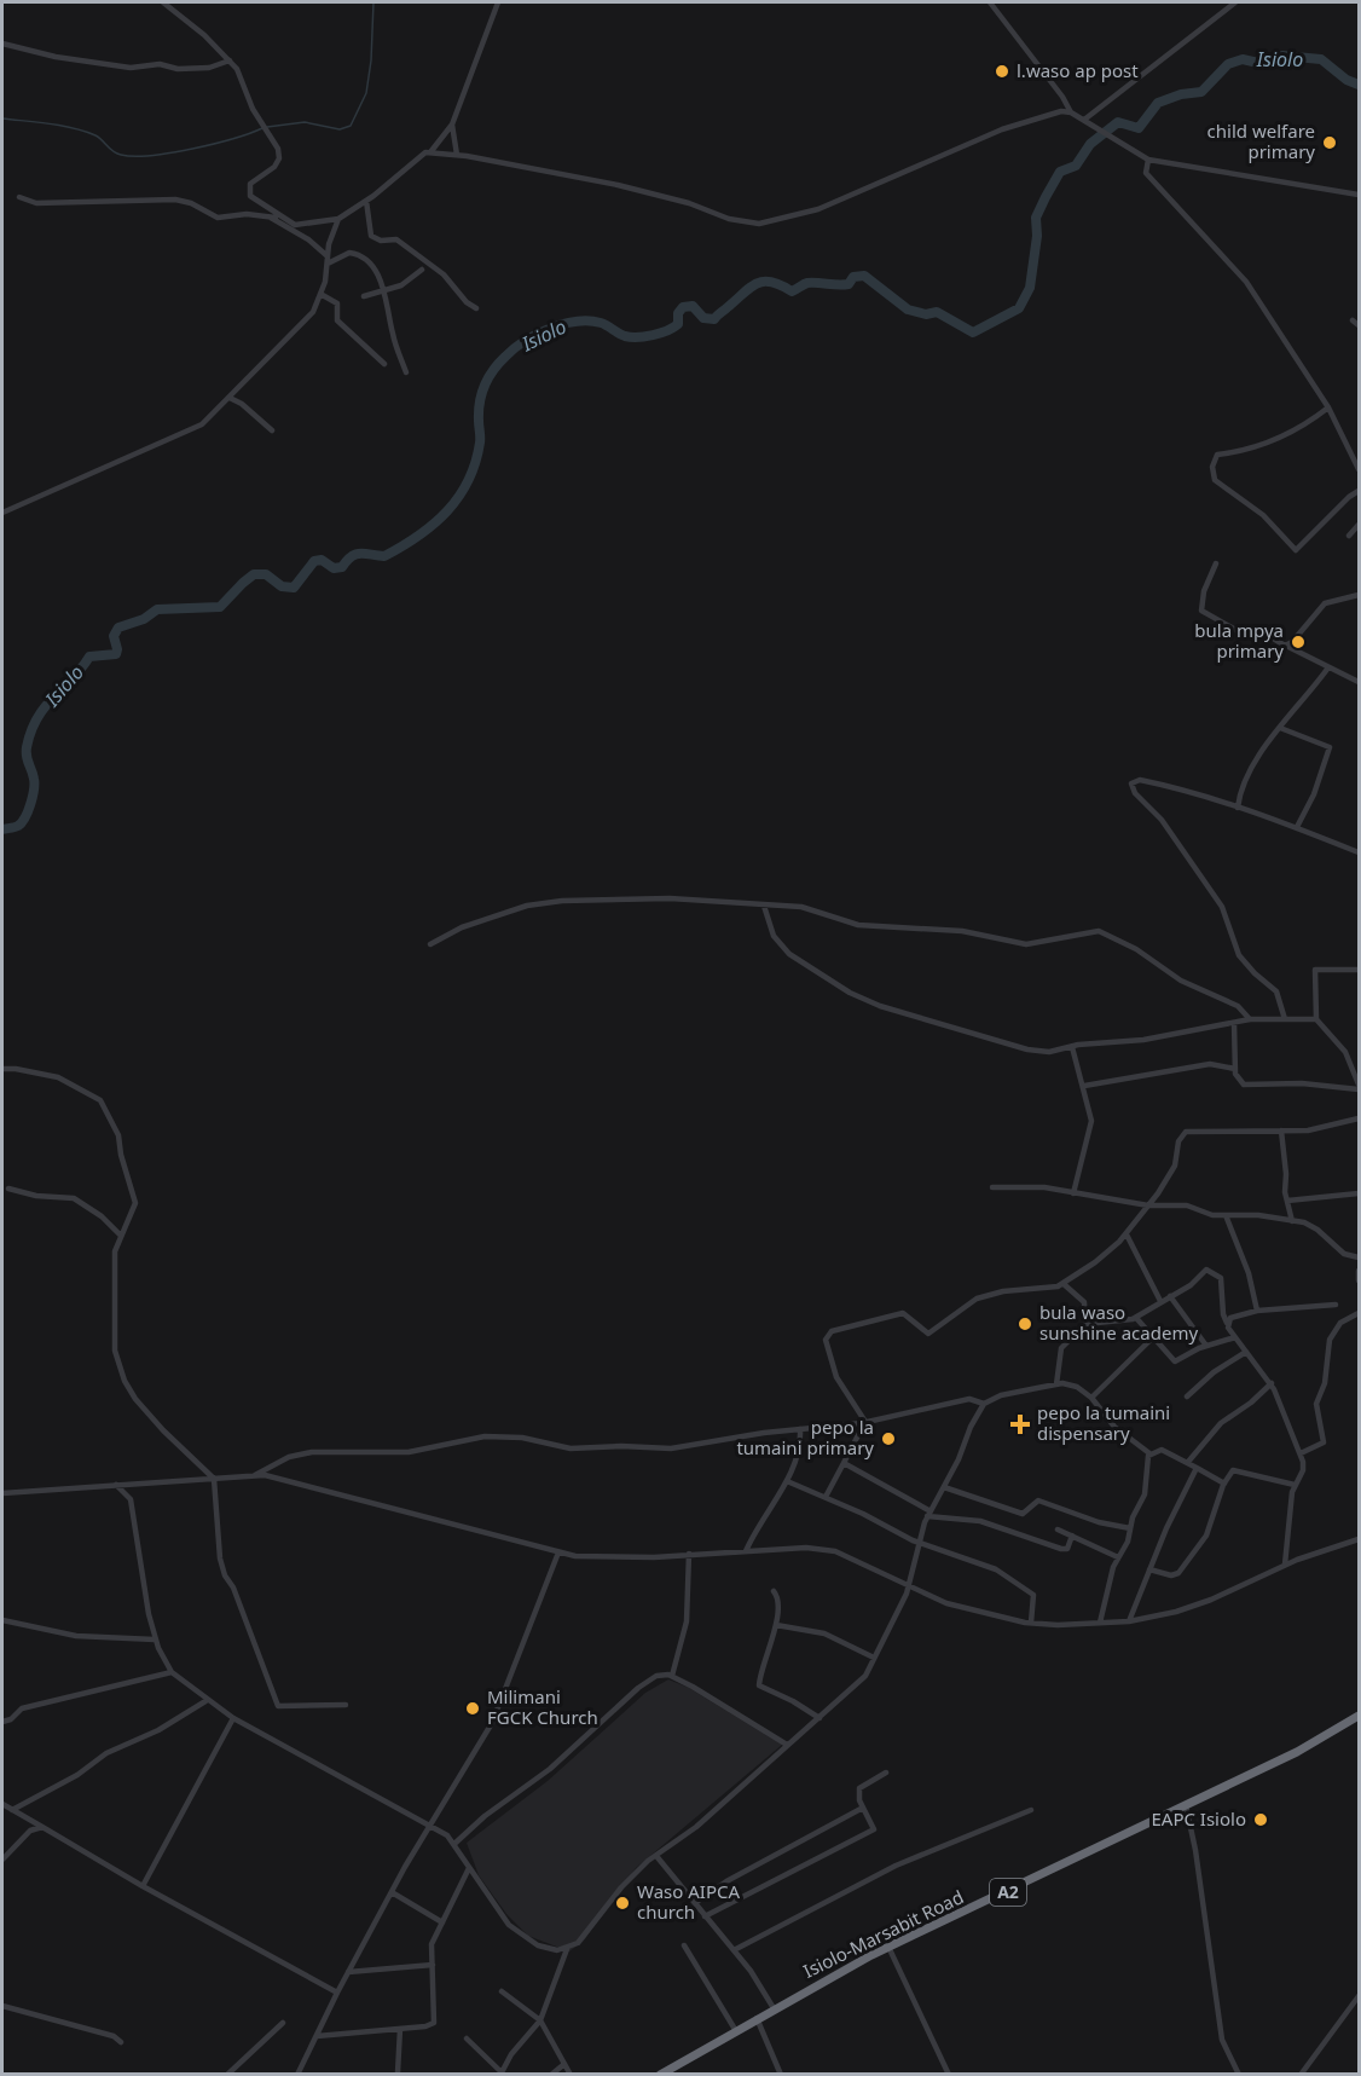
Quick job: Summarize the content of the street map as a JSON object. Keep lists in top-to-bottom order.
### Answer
{
  "streets": {
    "highway": ["A2", "Isiolo-Marsabit Road"]
  },
  "water": ["Isiolo"],
  "places": {
    "other": [
      "l.waso ap post",
      "child welfare primary",
      "bula mpya primary",
      "bula waso sunshine academy",
      "pepo la tumaini primary",
      "Milimani FGCK Church",
      "EAPC Isiolo",
      "Waso AIPCA church"
    ],
    "health": ["pepo la tumaini dispensary"]
  }
}
